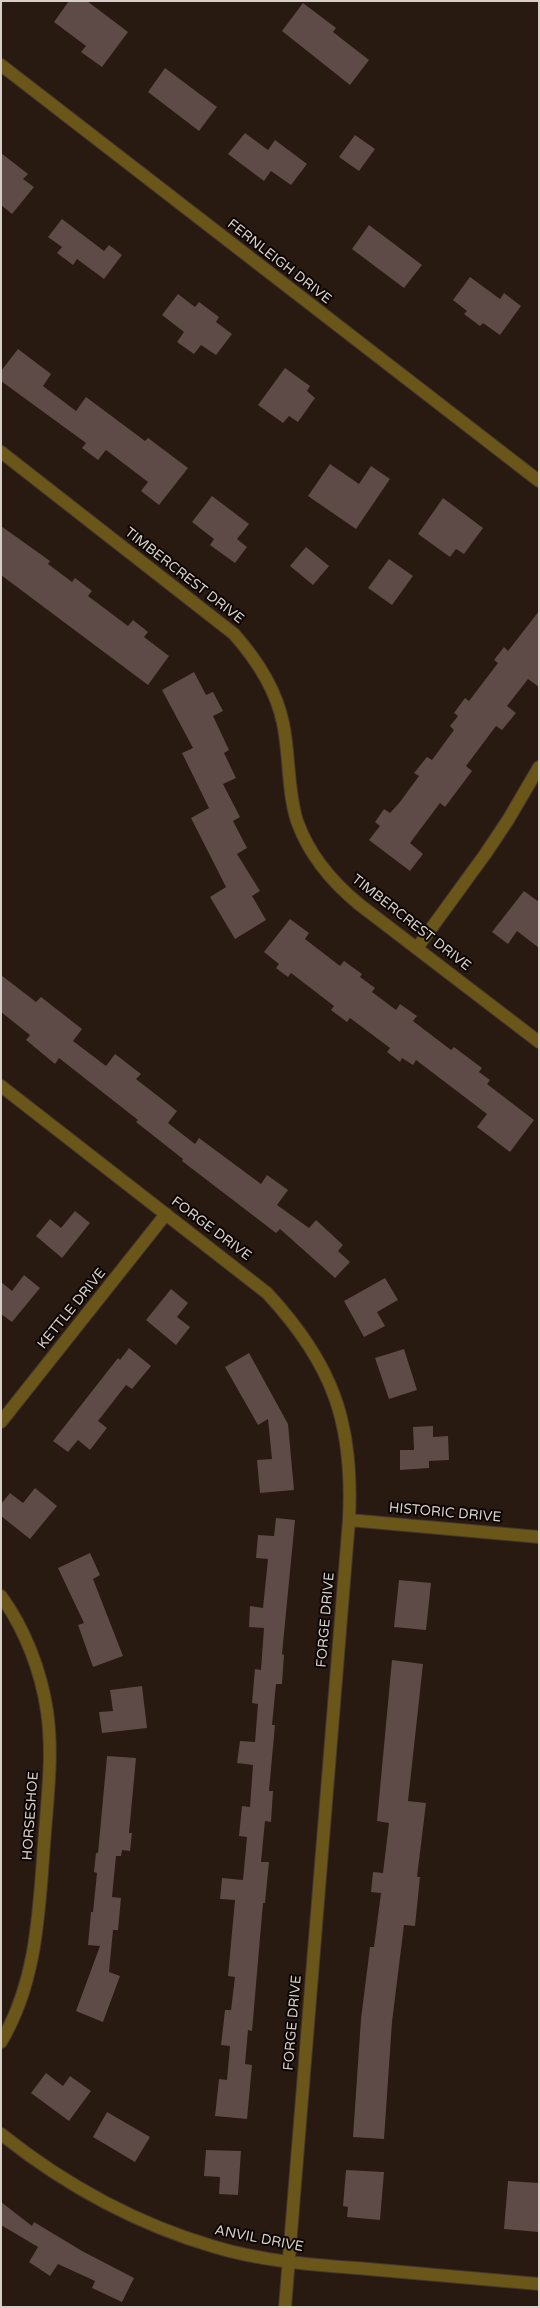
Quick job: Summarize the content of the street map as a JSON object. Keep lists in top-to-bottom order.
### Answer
{
  "streets": {
    "street": [
      "FERNLEIGH DRIVE",
      "TIMBERCREST DRIVE",
      "FORGE DRIVE",
      "KETTLE DRIVE",
      "HISTORIC DRIVE",
      "HORSESHOE",
      "ANVIL DRIVE"
    ]
  },
  "crossings": [
    ["FORGE DRIVE", "KETTLE DRIVE"],
    ["FORGE DRIVE", "HISTORIC DRIVE"],
    ["FORGE DRIVE", "ANVIL DRIVE"]
  ]
}
